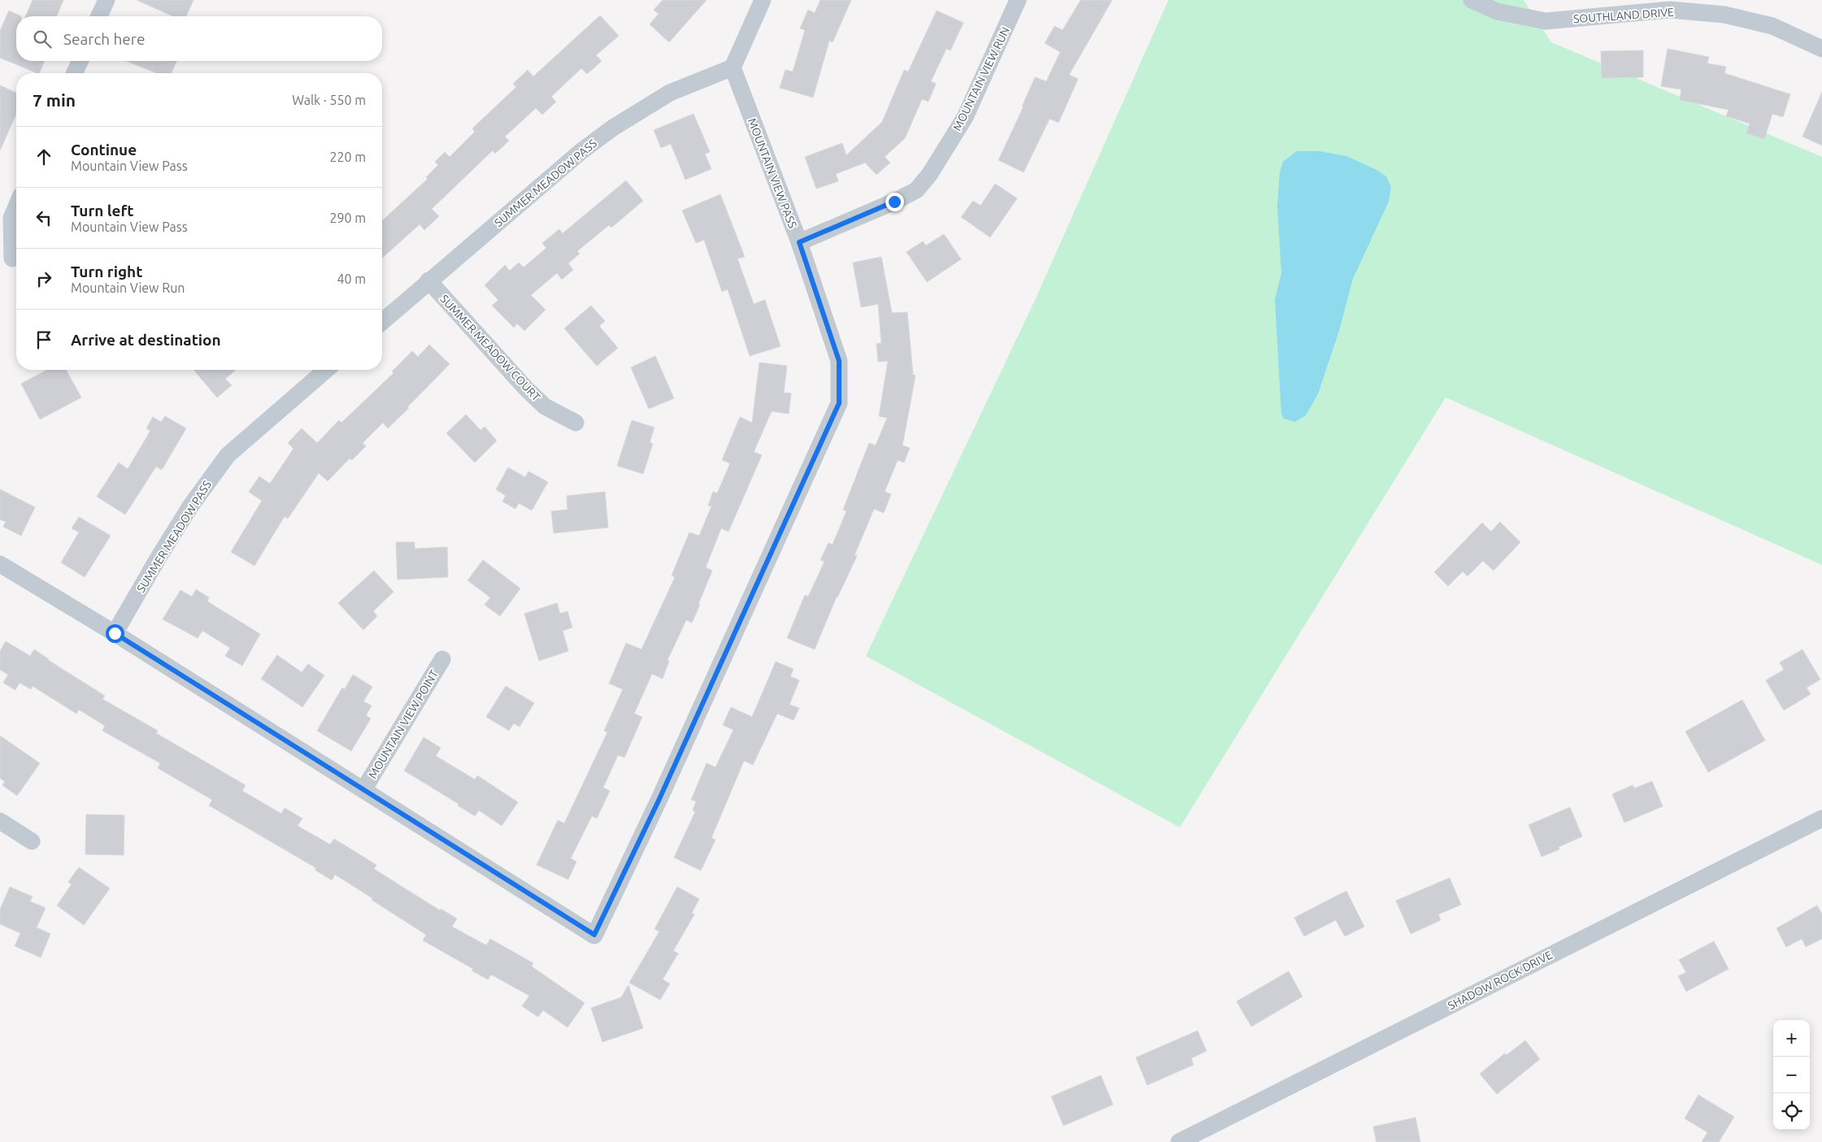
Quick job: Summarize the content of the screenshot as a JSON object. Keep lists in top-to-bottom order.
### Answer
{
  "streets": {
    "street": [
      "SOUTHLAND DRIVE",
      "MOUNTAIN VIEW RUN",
      "MOUNTAIN VIEW PASS",
      "SUMMER MEADOW PASS",
      "SUMMER MEADOW COURT",
      "MOUNTAIN VIEW POINT",
      "SHADOW ROCK DRIVE"
    ]
  },
  "crossings": [
    ["MOUNTAIN VIEW RUN", "MOUNTAIN VIEW PASS"],
    ["MOUNTAIN VIEW PASS", "SUMMER MEADOW PASS"],
    ["MOUNTAIN VIEW PASS", "MOUNTAIN VIEW POINT"],
    ["SUMMER MEADOW PASS", "SUMMER MEADOW COURT"]
  ],
  "page": {
    "search": "Search here",
    "heading": ["7 min", "Walk · 550 m"],
    "list": [
      ["Continue", "Mountain View Pass", "220 m"],
      ["Turn left", "Mountain View Pass", "290 m"],
      ["Turn right", "Mountain View Run", "40 m"],
      "Arrive at destination"
    ],
    "map_buttons": ["+", "−"]
  }
}
